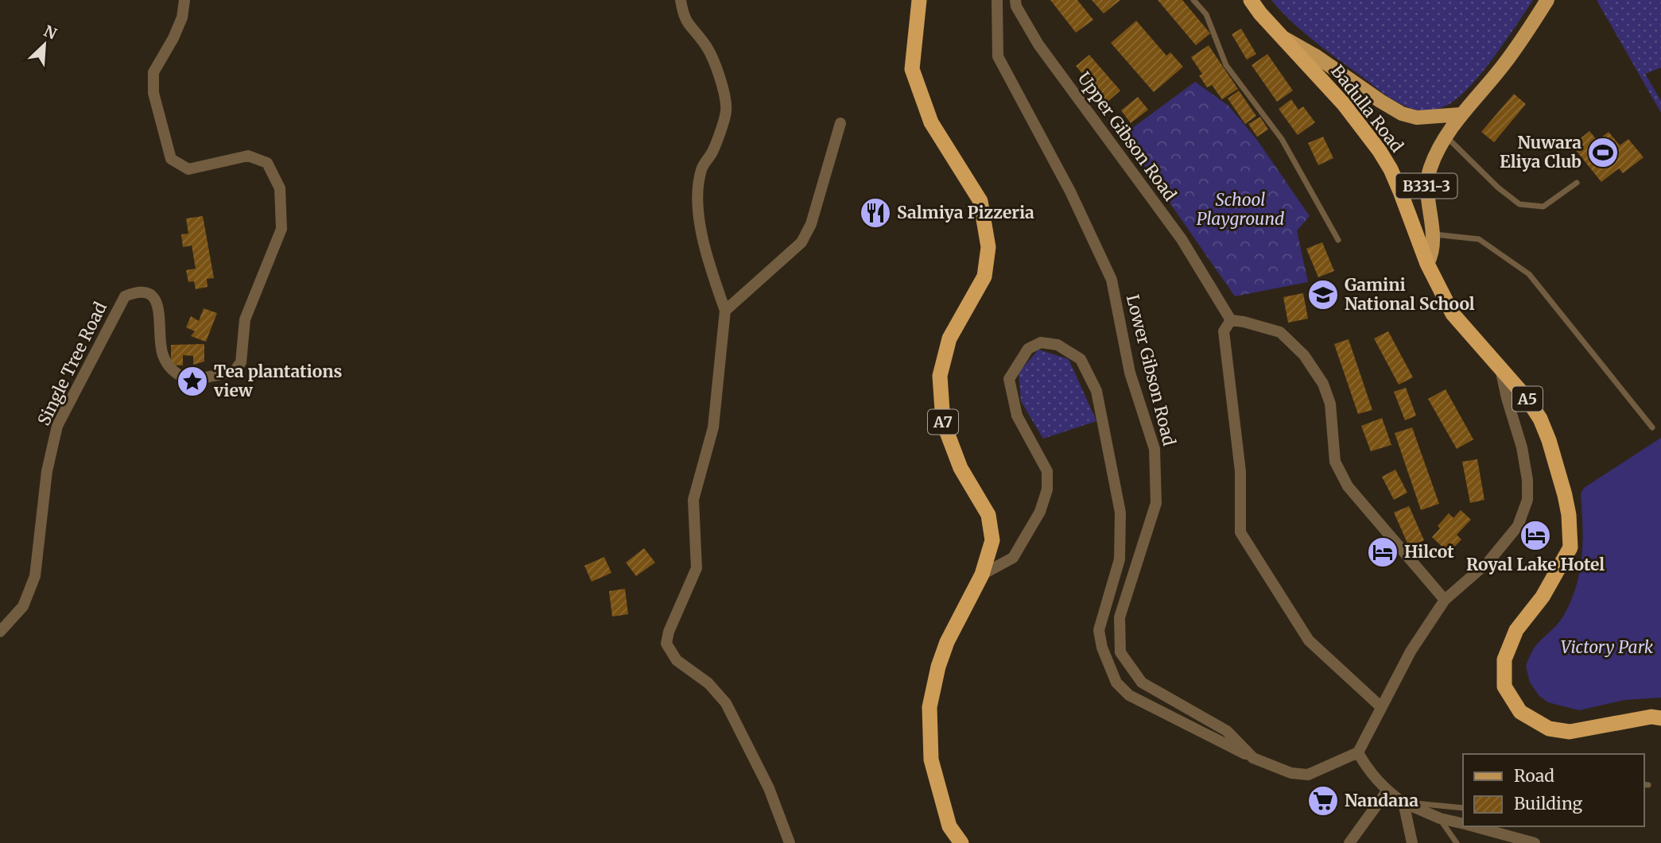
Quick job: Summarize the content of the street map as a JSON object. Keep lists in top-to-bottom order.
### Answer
{
  "streets": {
    "highway": ["Badulla Road", "A5", "A7"],
    "main road": ["B331-3"],
    "street": ["Upper Gibson Road", "Single Tree Road", "Lower Gibson Road"]
  },
  "crossings": [
    ["Badulla Road", "B331-3"]
  ],
  "parks": ["School Playground", "Victory Park"],
  "places": {
    "sports": ["Nuwara Eliya Club"],
    "restaurant": ["Salmiya Pizzeria"],
    "school or university": ["Gamini National School"],
    "place": ["Tea plantations view"],
    "hotel": ["Royal Lake Hotel", "Hilcot"],
    "supermarket": ["Nandana"]
  },
  "legend": ["Road", "Building"],
  "north": "top right"
}
